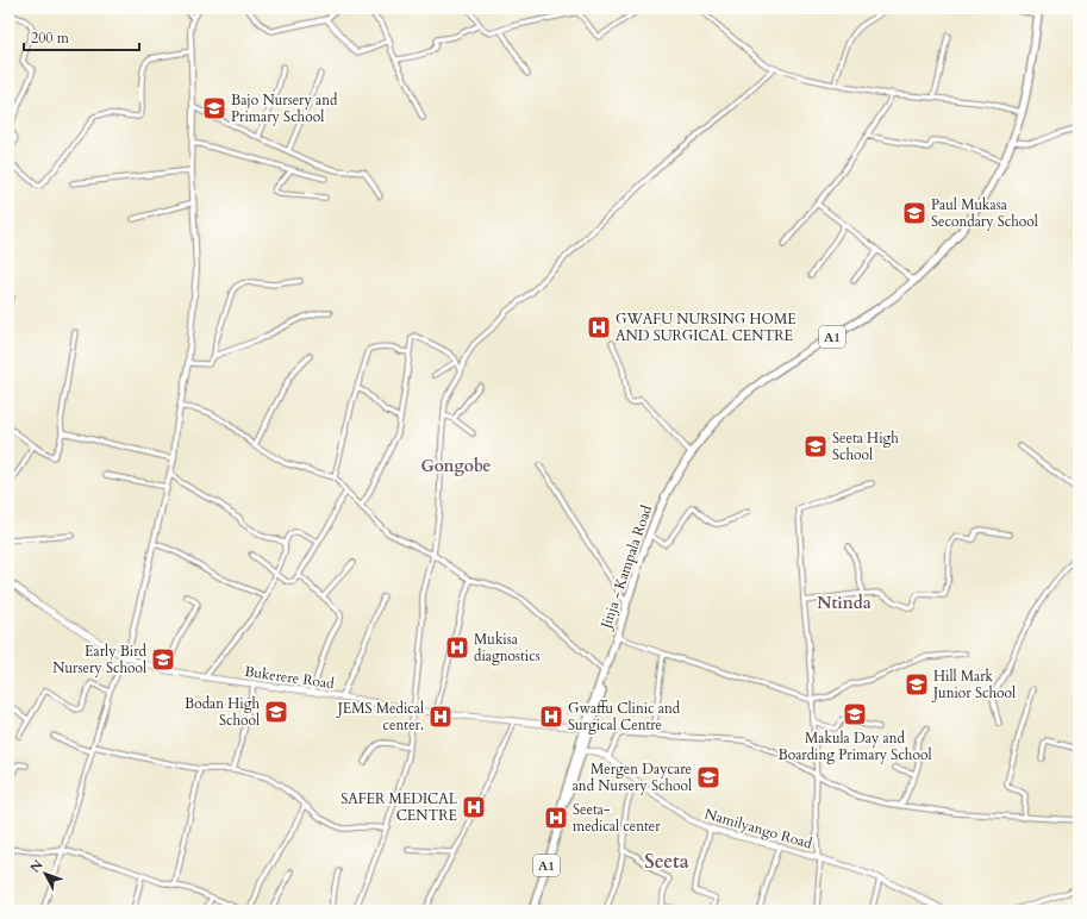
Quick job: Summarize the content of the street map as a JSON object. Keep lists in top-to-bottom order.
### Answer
{
  "streets": {
    "highway": ["A1", "Jinja - Kampala Road"],
    "main road": ["Bukerere Road", "Namilyango Road"]
  },
  "crossings": [
    ["Jinja - Kampala Road", "Bukerere Road"],
    ["Jinja - Kampala Road", "Namilyango Road"]
  ],
  "districts": ["Gongobe", "Ntinda", "Seeta"],
  "places": {
    "school or university": [
      "Bajo Nursery and Primary School",
      "Paul Mukasa Secondary School",
      "Seeta High School",
      "Early Bird Nursery School",
      "Hill Mark Junior School",
      "Bodan High School",
      "Makula Day and Boarding Primary School",
      "Mergen Daycare and Nursery School"
    ],
    "hospital": [
      "GWAFU NURSING HOME AND SURGICAL CENTRE",
      "Mukisa diagnostics",
      "JEMS Medical center.",
      "Gwaffu Clinic and Surgical Centre",
      "SAFER MEDICAL CENTRE",
      "Seeta- medical center"
    ]
  },
  "scale_bar": "200 m",
  "north": "top left"
}
